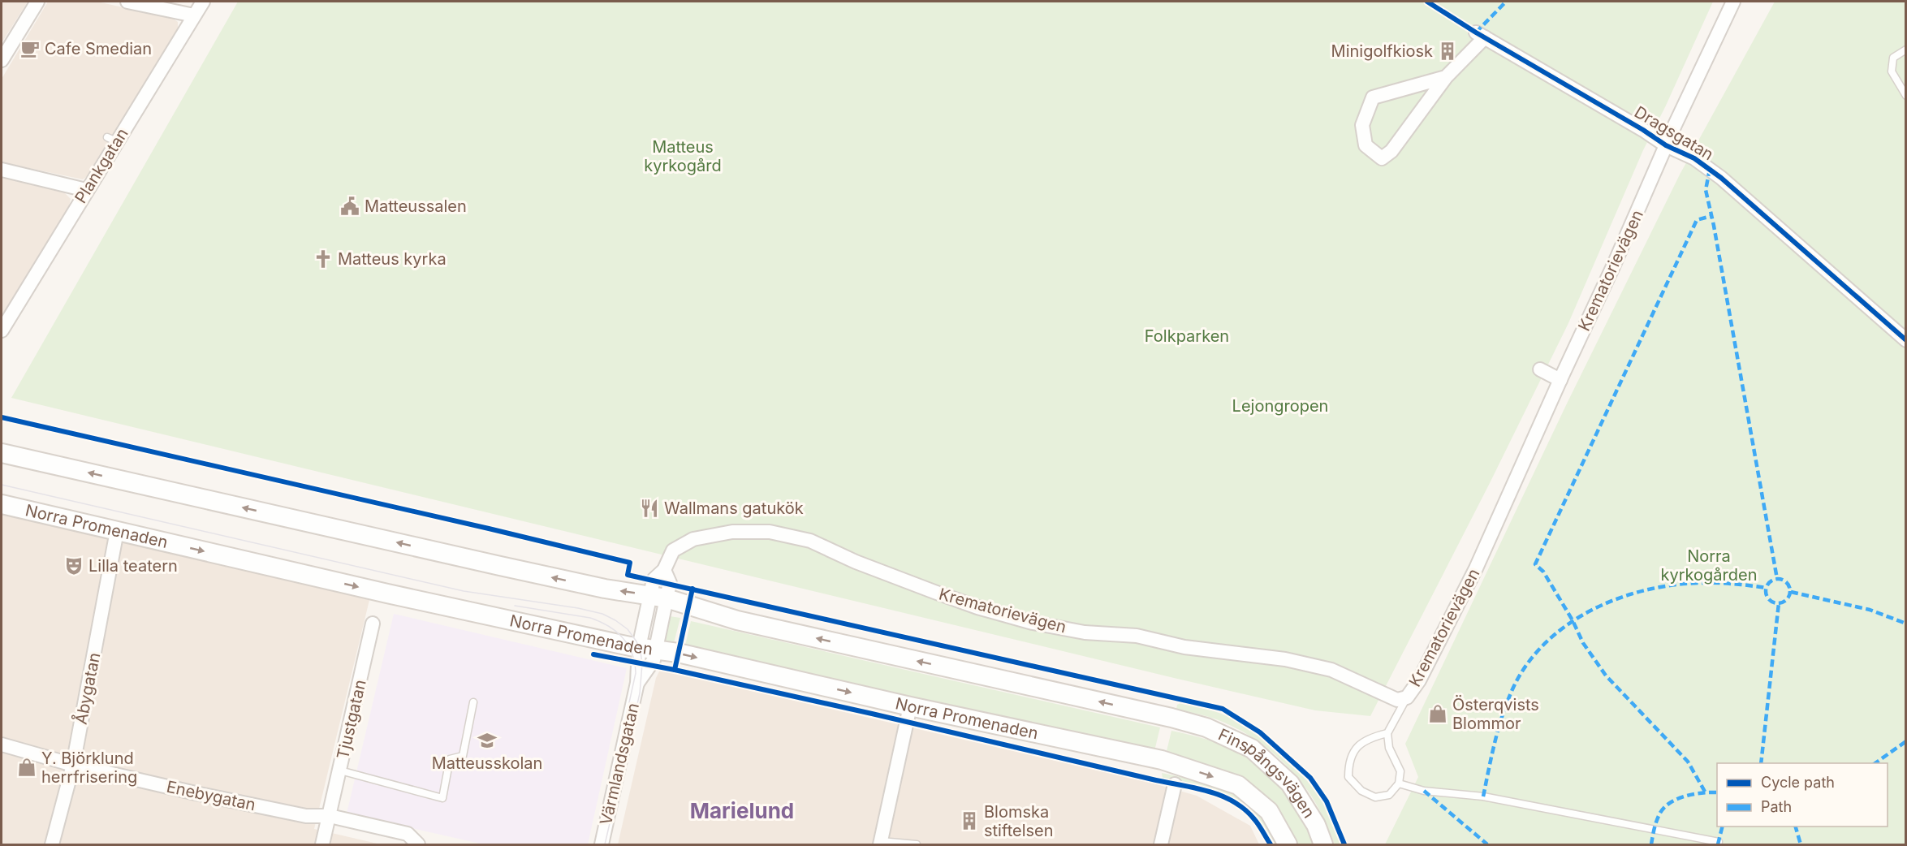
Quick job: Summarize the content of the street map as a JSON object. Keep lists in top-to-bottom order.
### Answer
{
  "streets": {
    "main road": ["Norra Promenaden", "Finspångsvägen"],
    "street": [
      "Dragsgatan",
      "Plankgatan",
      "Krematorievägen",
      "Åbygatan",
      "Tjustgatan",
      "Värmlandsgatan",
      "Enebygatan"
    ]
  },
  "crossings": [
    ["Dragsgatan", "Krematorievägen"],
    ["Krematorievägen", "Värmlandsgatan"],
    ["Krematorievägen", "Finspångsvägen"],
    ["Norra Promenaden", "Åbygatan"],
    ["Norra Promenaden", "Värmlandsgatan"],
    ["Norra Promenaden", "Finspångsvägen"],
    ["Åbygatan", "Enebygatan"],
    ["Tjustgatan", "Enebygatan"],
    ["Värmlandsgatan", "Finspångsvägen"]
  ],
  "districts": ["Marielund"],
  "parks": [
    "Matteus kyrkogård",
    "Folkparken",
    "Lejongropen",
    "Norra kyrkogården"
  ],
  "places": {
    "cafe": ["Cafe Smedian"],
    "building": ["Minigolfkiosk", "Blomska stiftelsen"],
    "public building": ["Matteussalen"],
    "church": ["Matteus kyrka"],
    "restaurant": ["Wallmans gatukök"],
    "theatre": ["Lilla teatern"],
    "shop": ["Österqvists Blommor", "Y. Björklund herrfrisering"],
    "school or university": ["Matteusskolan"]
  },
  "legend": ["Cycle path", "Path"]
}
